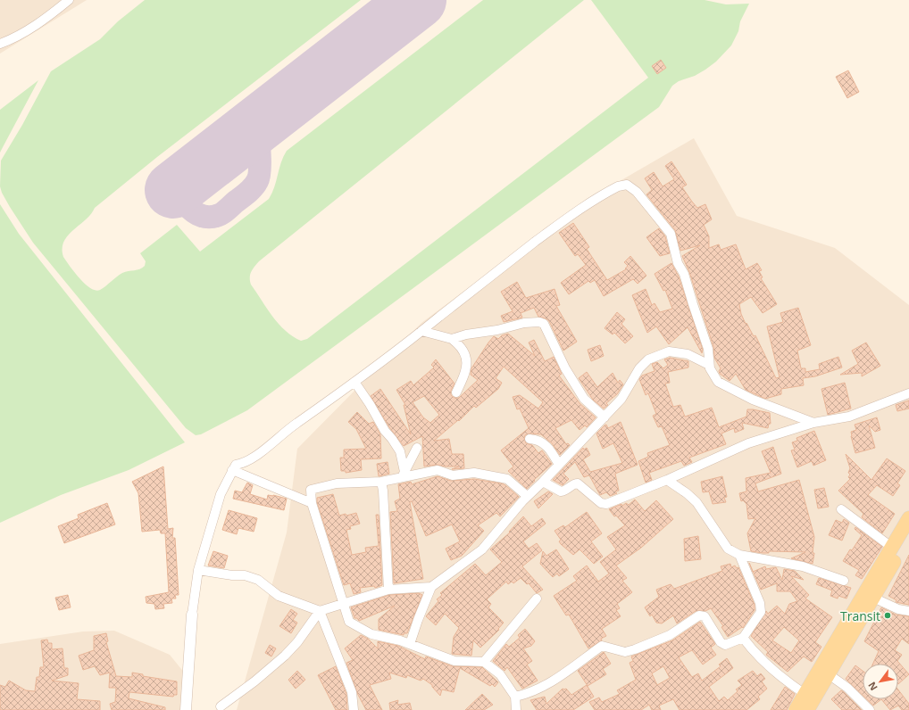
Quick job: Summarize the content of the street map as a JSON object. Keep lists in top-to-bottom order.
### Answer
{
  "places": ["Transit"],
  "north": "bottom left"
}
